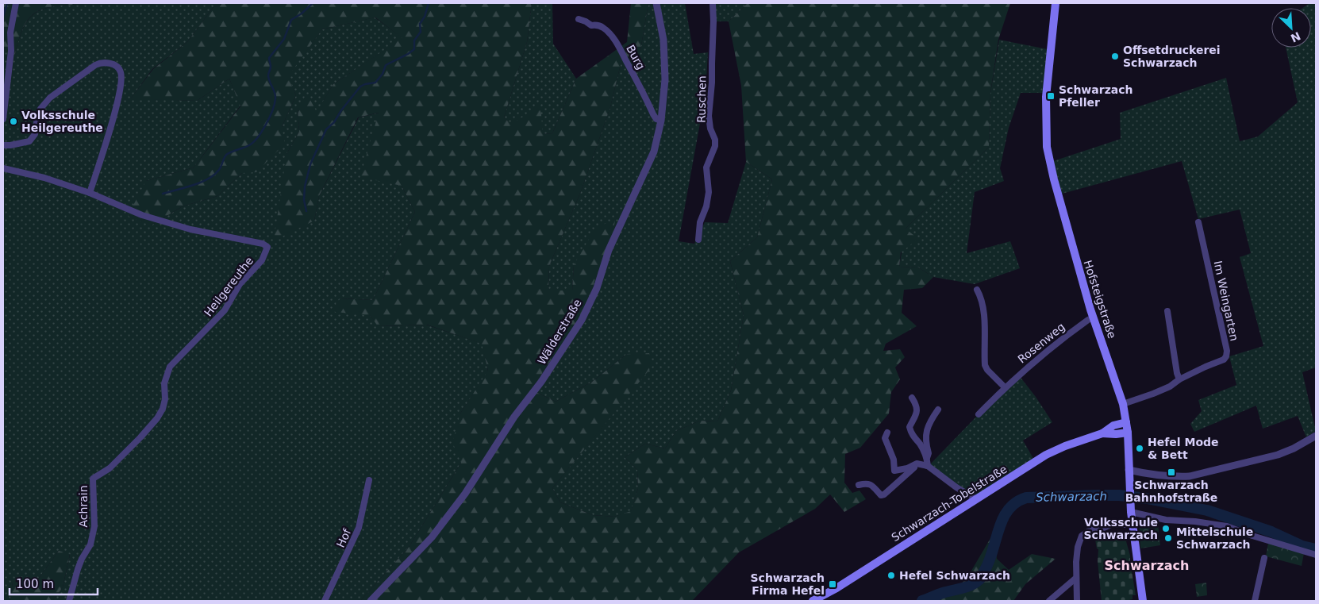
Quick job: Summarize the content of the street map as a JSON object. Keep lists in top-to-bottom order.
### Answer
{
  "streets": {
    "main road": ["Hofsteigstraße", "Schwarzach-Tobelstraße"],
    "street": [
      "Burg",
      "Ruschen",
      "Heilgereuthe",
      "Im Weingarten",
      "Wälderstraße",
      "Rosenweg",
      "Achrain",
      "Hof"
    ]
  },
  "crossings": [
    ["Burg", "Wälderstraße"],
    ["Heilgereuthe", "Achrain"],
    ["Hofsteigstraße", "Im Weingarten"],
    ["Hofsteigstraße", "Rosenweg"],
    ["Hofsteigstraße", "Schwarzach-Tobelstraße"]
  ],
  "districts": ["Schwarzach"],
  "water": ["Schwarzach"],
  "places": {
    "other": [
      "Offsetdruckerei Schwarzach",
      "Volksschule Heilgereuthe",
      "Hefel Mode & Bett",
      "Volksschule Schwarzach",
      "Mittelschule Schwarzach",
      "Hefel Schwarzach"
    ],
    "transit": ["Schwarzach Pfeller", "Schwarzach Bahnhofstraße", "Schwarzach Firma Hefel"]
  },
  "scale_bar": "100 m",
  "north": "bottom right"
}
